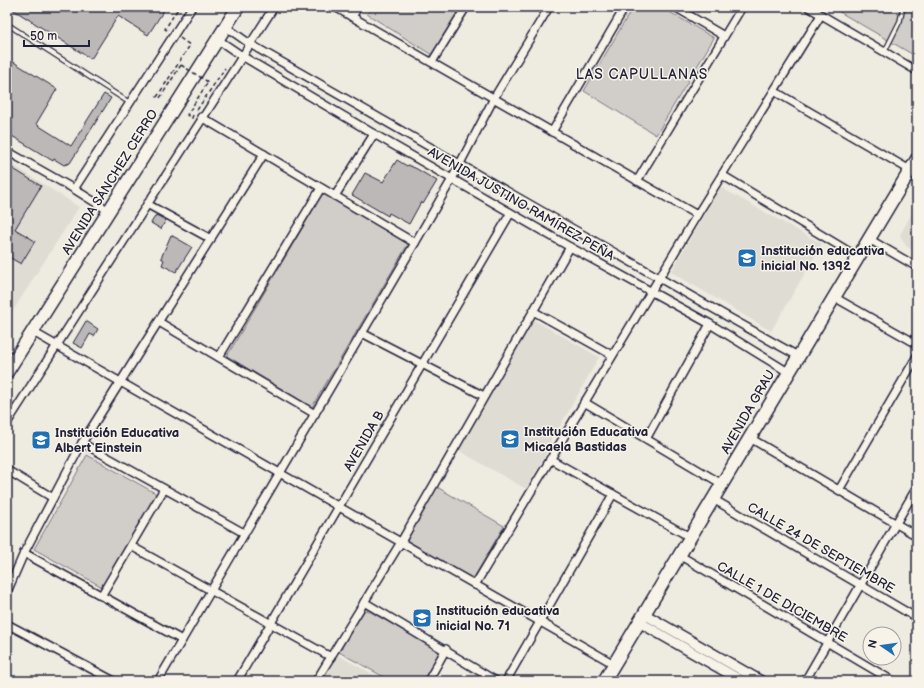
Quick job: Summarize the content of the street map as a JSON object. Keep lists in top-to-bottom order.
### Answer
{
  "streets": {
    "main road": ["AVENIDA SÁNCHEZ CERRO", "AVENIDA GRAU"],
    "street": [
      "AVENIDA JUSTINO RAMÍREZ PEÑA",
      "AVENIDA B",
      "CALLE 24 DE SEPTIEMBRE",
      "CALLE 1 DE DICIEMBRE"
    ]
  },
  "crossings": [
    ["AVENIDA SÁNCHEZ CERRO", "AVENIDA JUSTINO RAMÍREZ PEÑA"],
    ["AVENIDA JUSTINO RAMÍREZ PEÑA", "AVENIDA GRAU"],
    ["AVENIDA JUSTINO RAMÍREZ PEÑA", "AVENIDA B"],
    ["AVENIDA GRAU", "CALLE 24 DE SEPTIEMBRE"],
    ["AVENIDA GRAU", "CALLE 1 DE DICIEMBRE"]
  ],
  "districts": ["LAS CAPULLANAS"],
  "places": {
    "school or university": [
      "Institución educativa inicial No. 1392",
      "Institución Educativa Micaela Bastidas",
      "Institución Educativa Albert Einstein",
      "Institución educativa inicial No. 71"
    ]
  },
  "scale_bar": "50 m",
  "north": "left"
}
